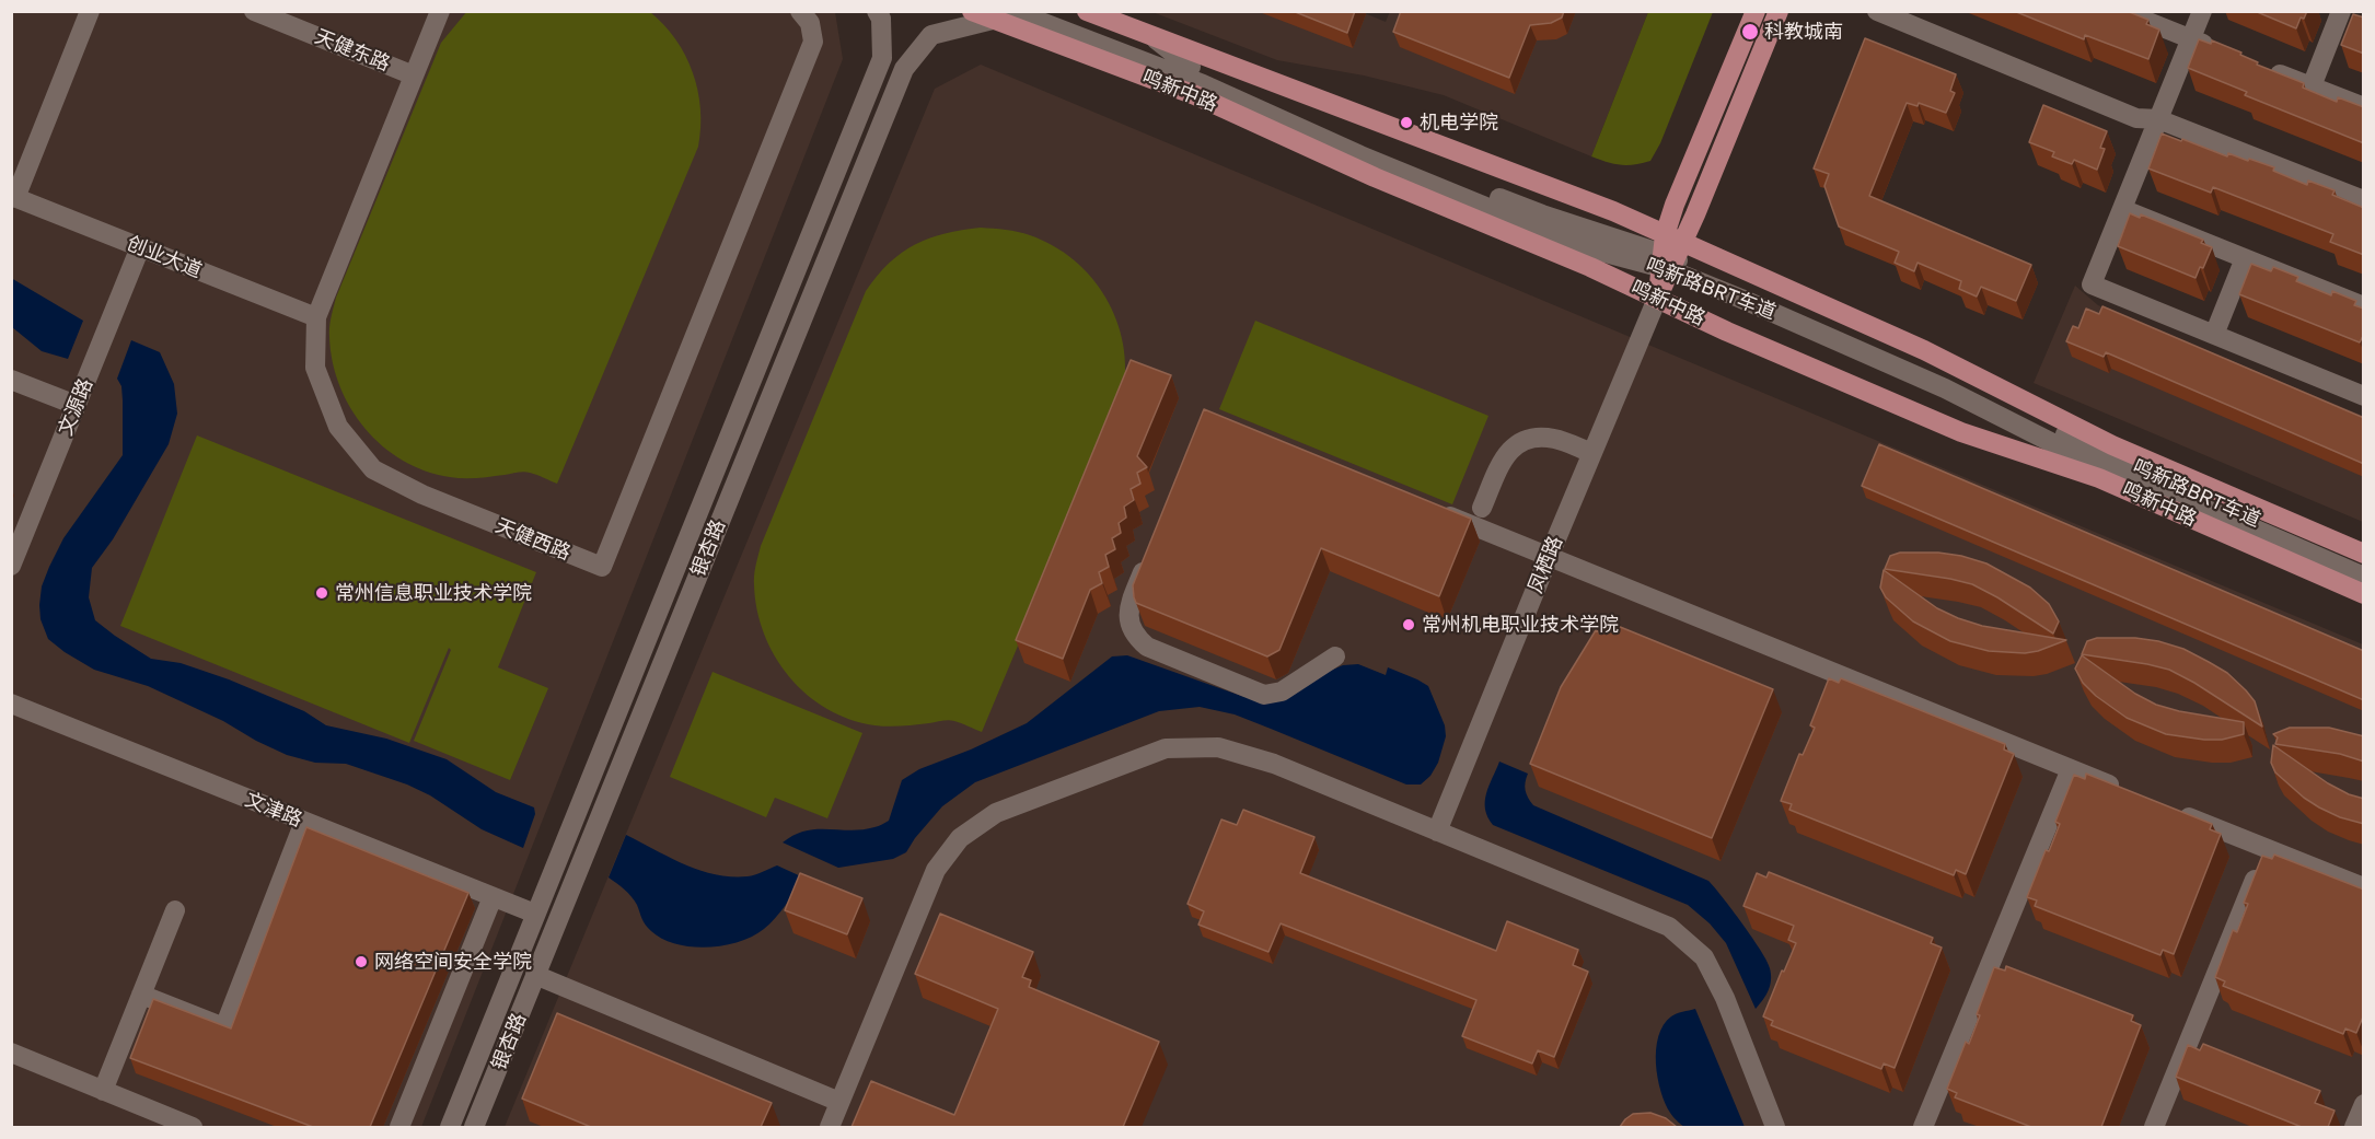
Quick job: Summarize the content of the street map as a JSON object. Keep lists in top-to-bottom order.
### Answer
{
  "streets": {
    "main road": ["鸣新中路", "凤栖路"],
    "street": [
      "天健东路",
      "创业大道",
      "鸣新路BRT车道",
      "文源路",
      "天健西路",
      "银杏路",
      "文津路"
    ]
  },
  "crossings": [
    ["天健东路", "天健西路"],
    ["鸣新中路", "鸣新路BRT车道"],
    ["鸣新中路", "银杏路"],
    ["鸣新中路", "凤栖路"],
    ["创业大道", "文源路"],
    ["创业大道", "天健西路"],
    ["鸣新路BRT车道", "凤栖路"],
    ["银杏路", "文津路"]
  ],
  "places": [
    "科教城南",
    "机电学院",
    "常州信息职业技术学院",
    "常州机电职业技术学院",
    "网络空间安全学院"
  ]
}
